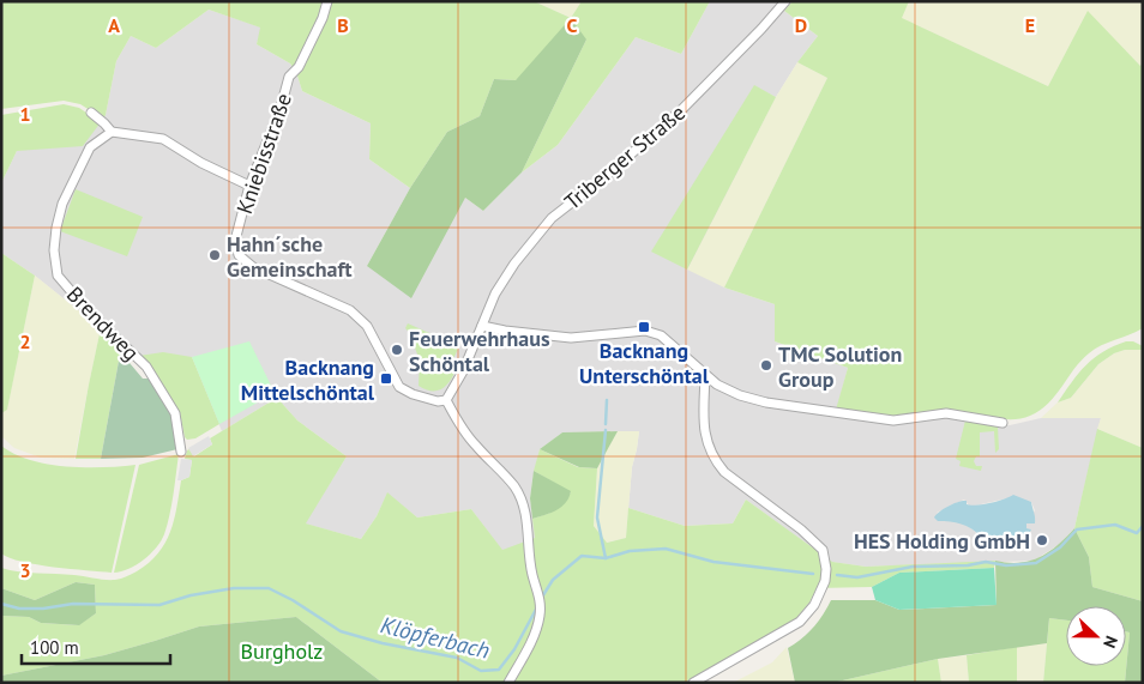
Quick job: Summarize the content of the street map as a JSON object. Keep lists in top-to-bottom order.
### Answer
{
  "streets": {
    "street": ["Kniebisstraße", "Triberger Straße", "Brendweg"]
  },
  "crossings": [
    ["Kniebisstraße", "Triberger Straße"]
  ],
  "water": ["Klöpferbach"],
  "parks": ["Burgholz"],
  "places": {
    "other": [
      "Hahn´sche Gemeinschaft",
      "Feuerwehrhaus Schöntal",
      "TMC Solution Group",
      "HES Holding GmbH"
    ],
    "transit": ["Backnang Unterschöntal", "Backnang Mittelschöntal"]
  },
  "scale_bar": "100 m",
  "north": "right",
  "grid": {
    "columns": [
      "A",
      "B",
      "C",
      "D",
      "E"
    ],
    "rows": ["1", "2", "3"]
  }
}
